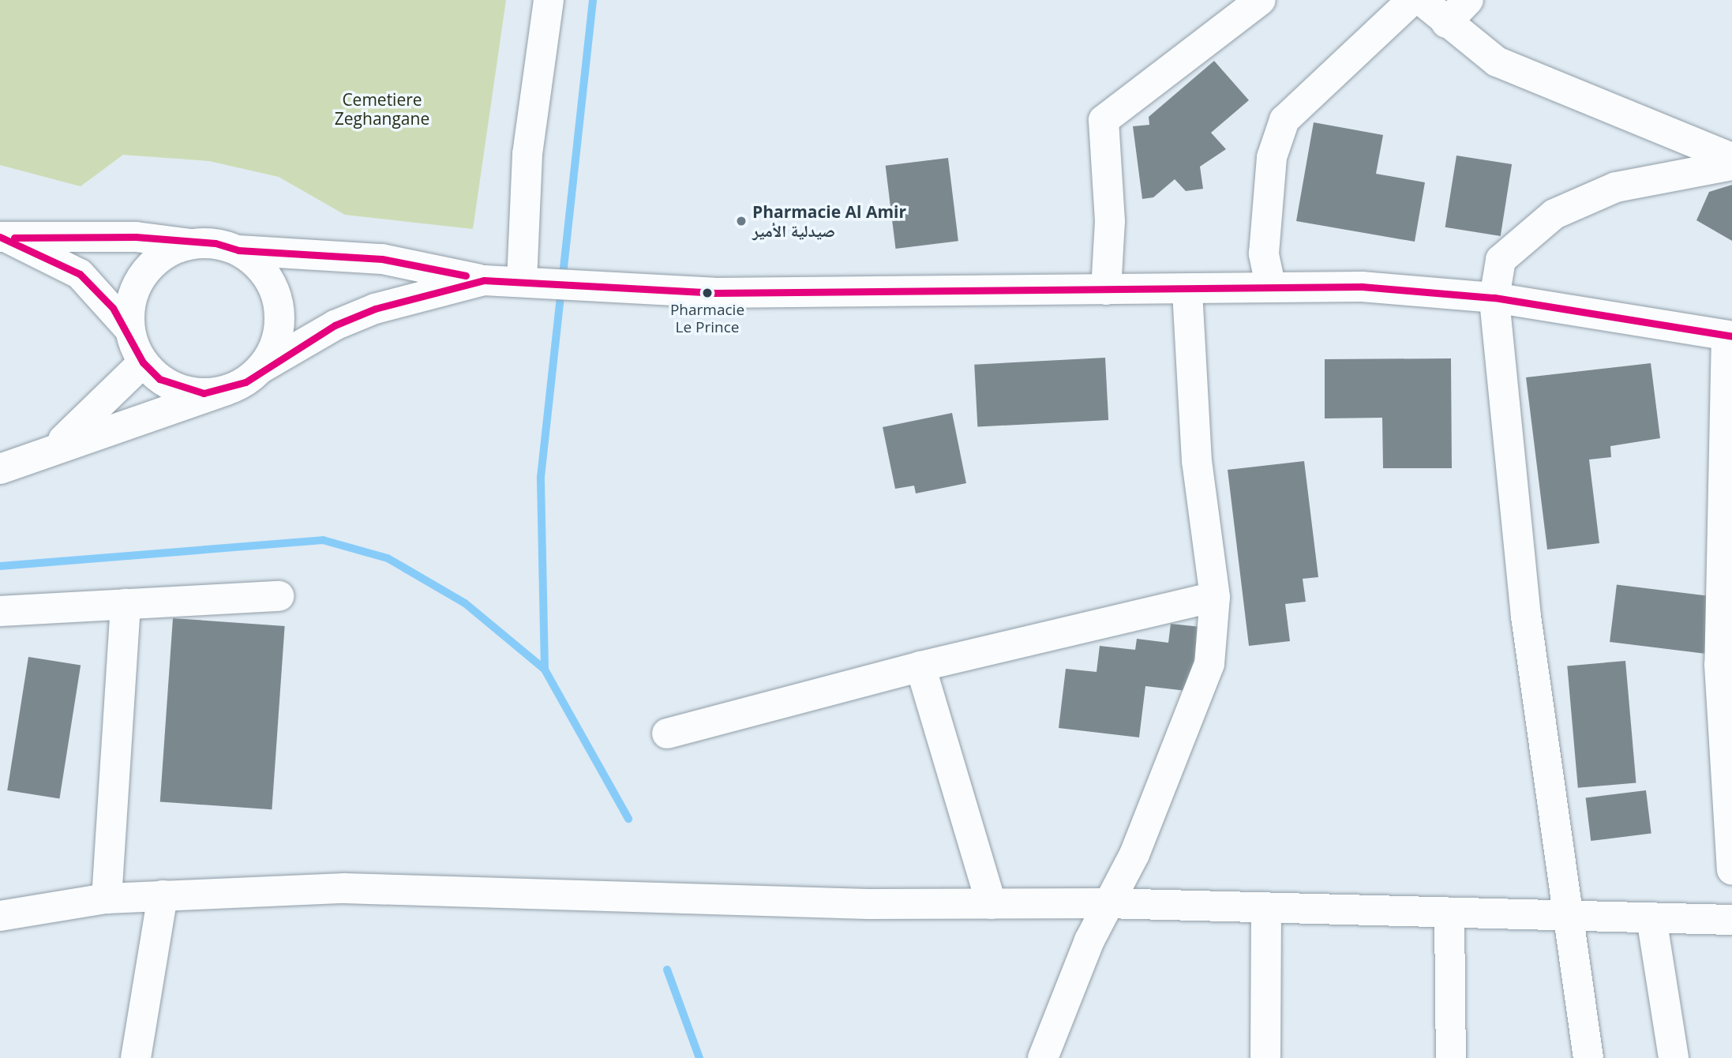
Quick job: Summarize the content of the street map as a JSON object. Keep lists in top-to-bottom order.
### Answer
{
  "parks": ["Cemetiere Zeghangane"],
  "places": ["Pharmacie Al Amir صيدلية الأمير", "Pharmacie Le Prince"]
}
